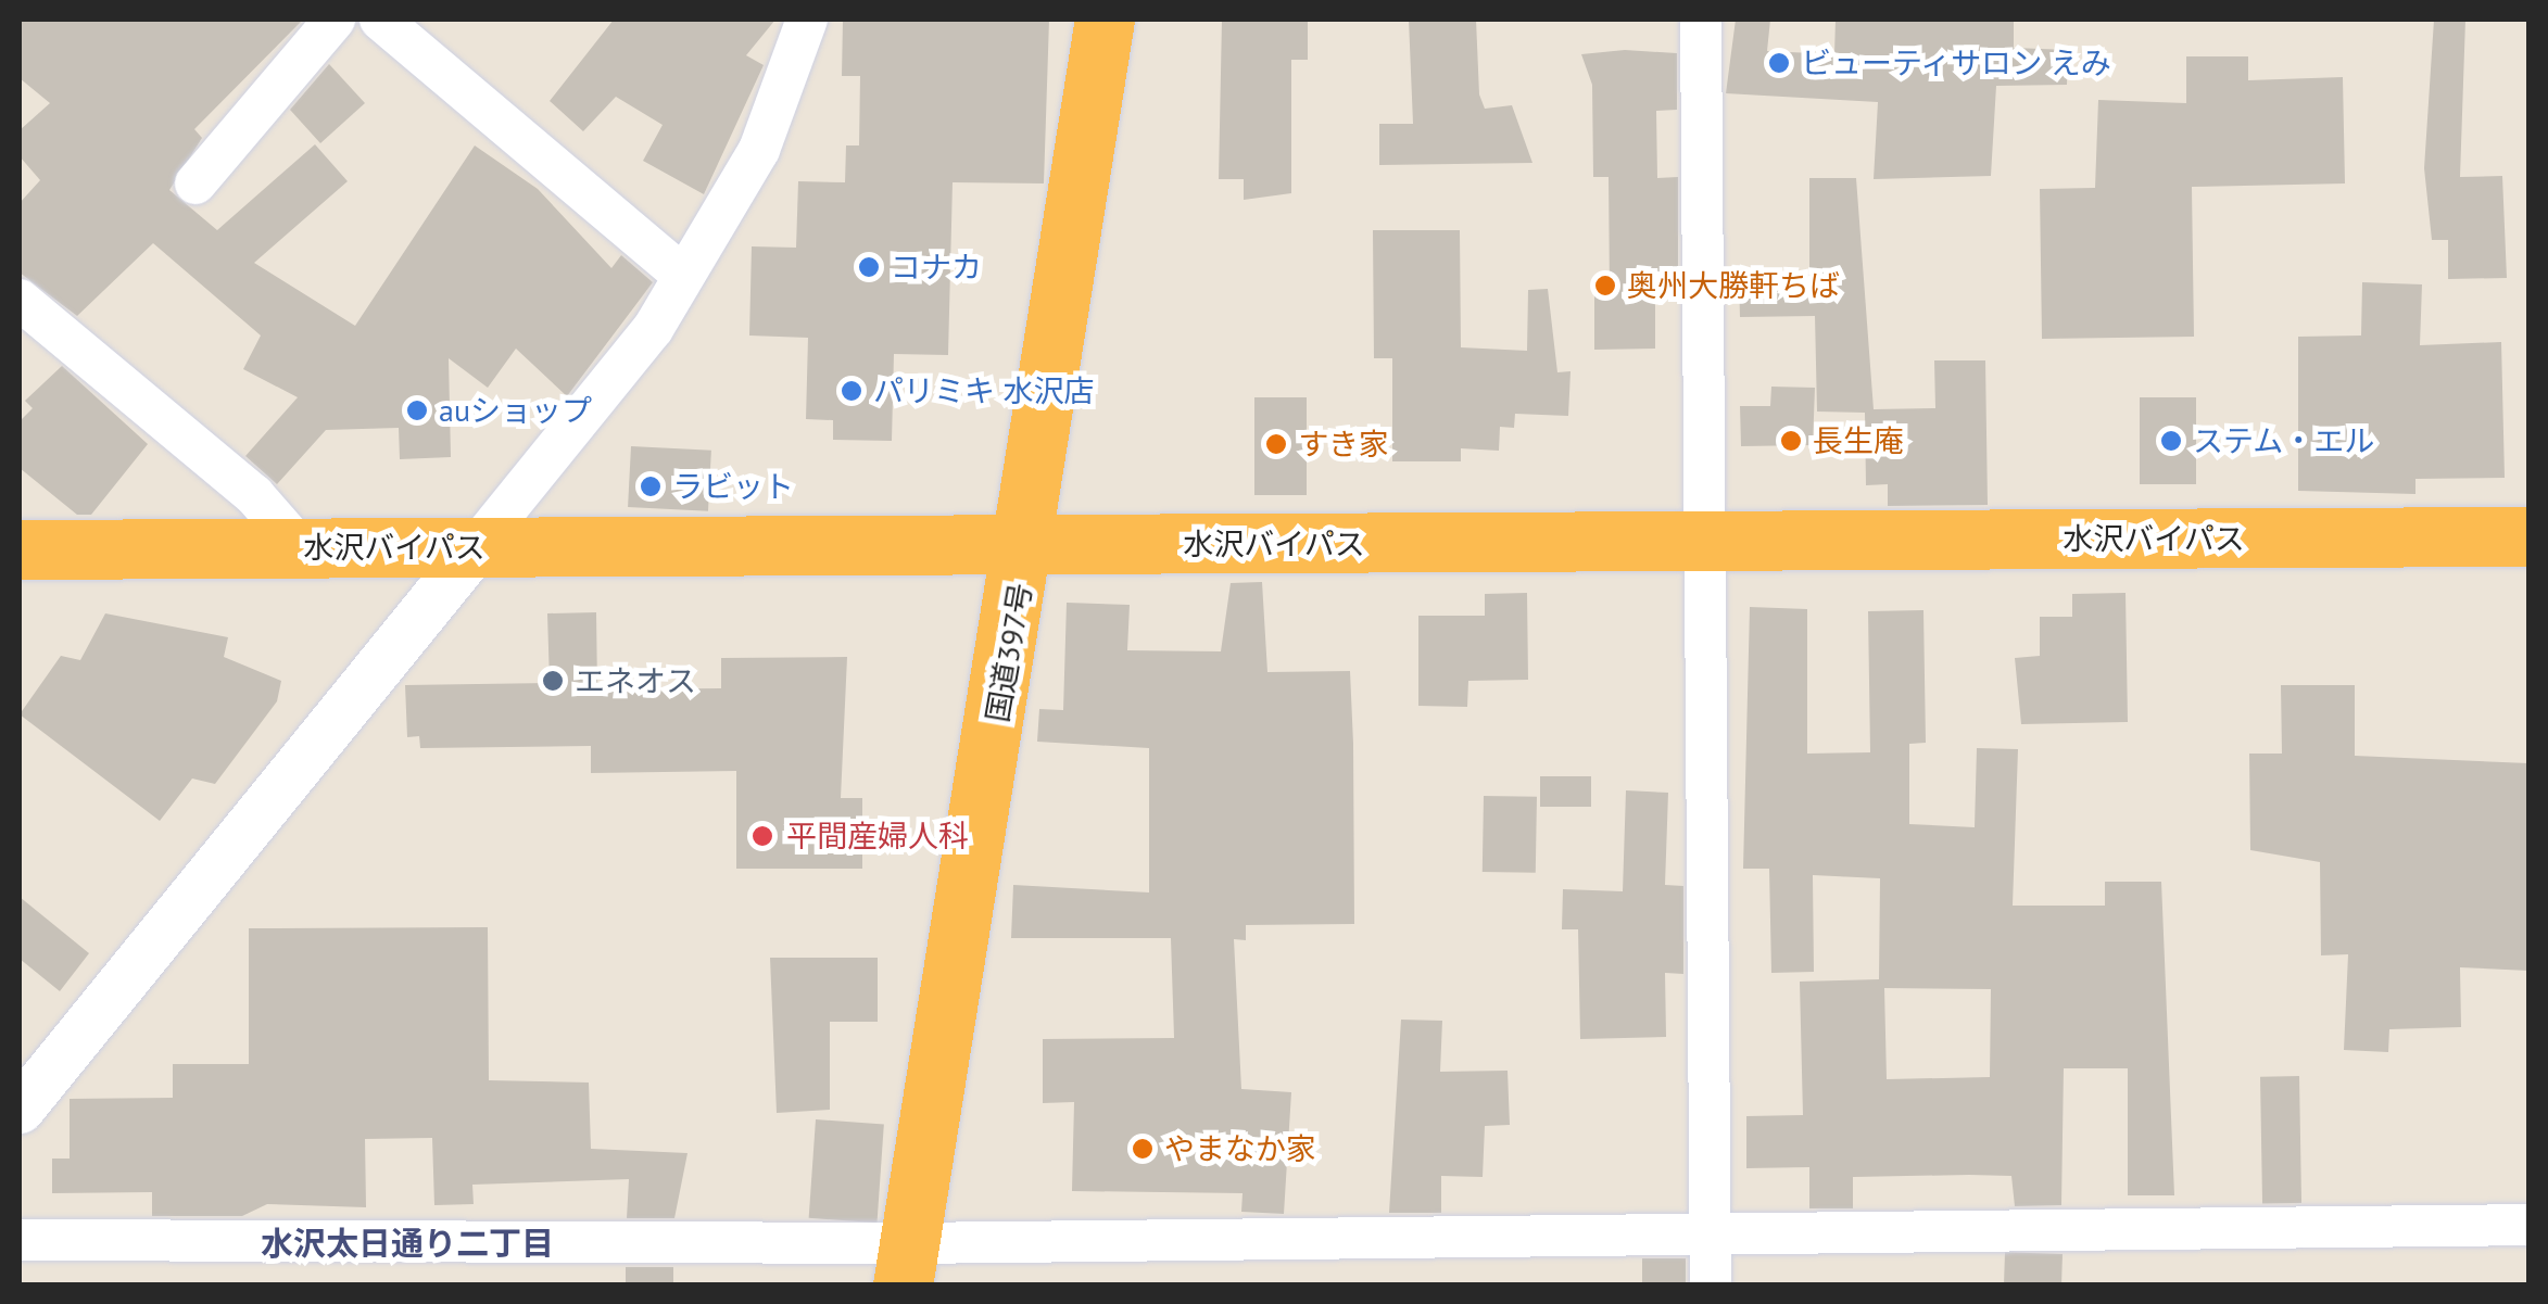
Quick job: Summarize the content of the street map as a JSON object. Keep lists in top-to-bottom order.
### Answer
{
  "streets": {
    "highway": ["水沢バイパス", "国道397号"]
  },
  "crossings": [
    ["水沢バイパス", "国道397号"]
  ],
  "districts": ["水沢太日通り二丁目"],
  "places": [
    "ビューティサロン えみ",
    "コナカ",
    "奥州大勝軒ちば",
    "パリミキ 水沢店",
    "auショップ",
    "長生庵",
    "ステム・エル",
    "すき家",
    "ラビット",
    "エネオス",
    "平間産婦人科",
    "やまなか家"
  ]
}
